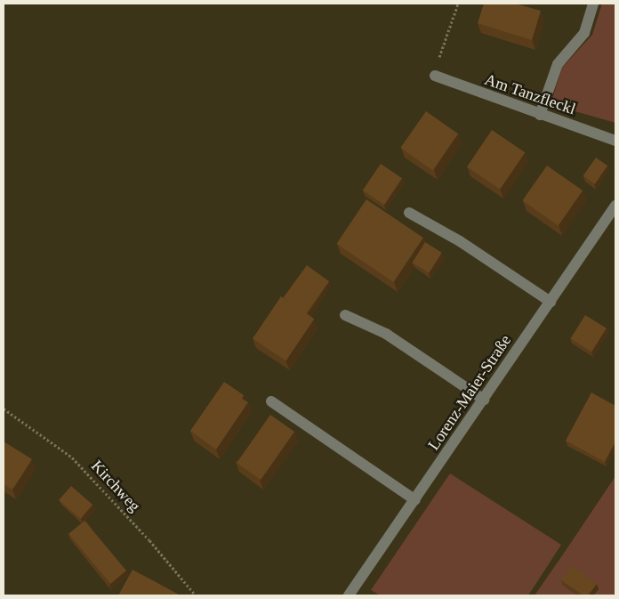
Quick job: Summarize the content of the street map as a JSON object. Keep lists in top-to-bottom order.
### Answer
{
  "streets": {
    "street": ["Am Tanzfleckl", "Lorenz-Maier-Straße"],
    "path": ["Kirchweg"]
  }
}
